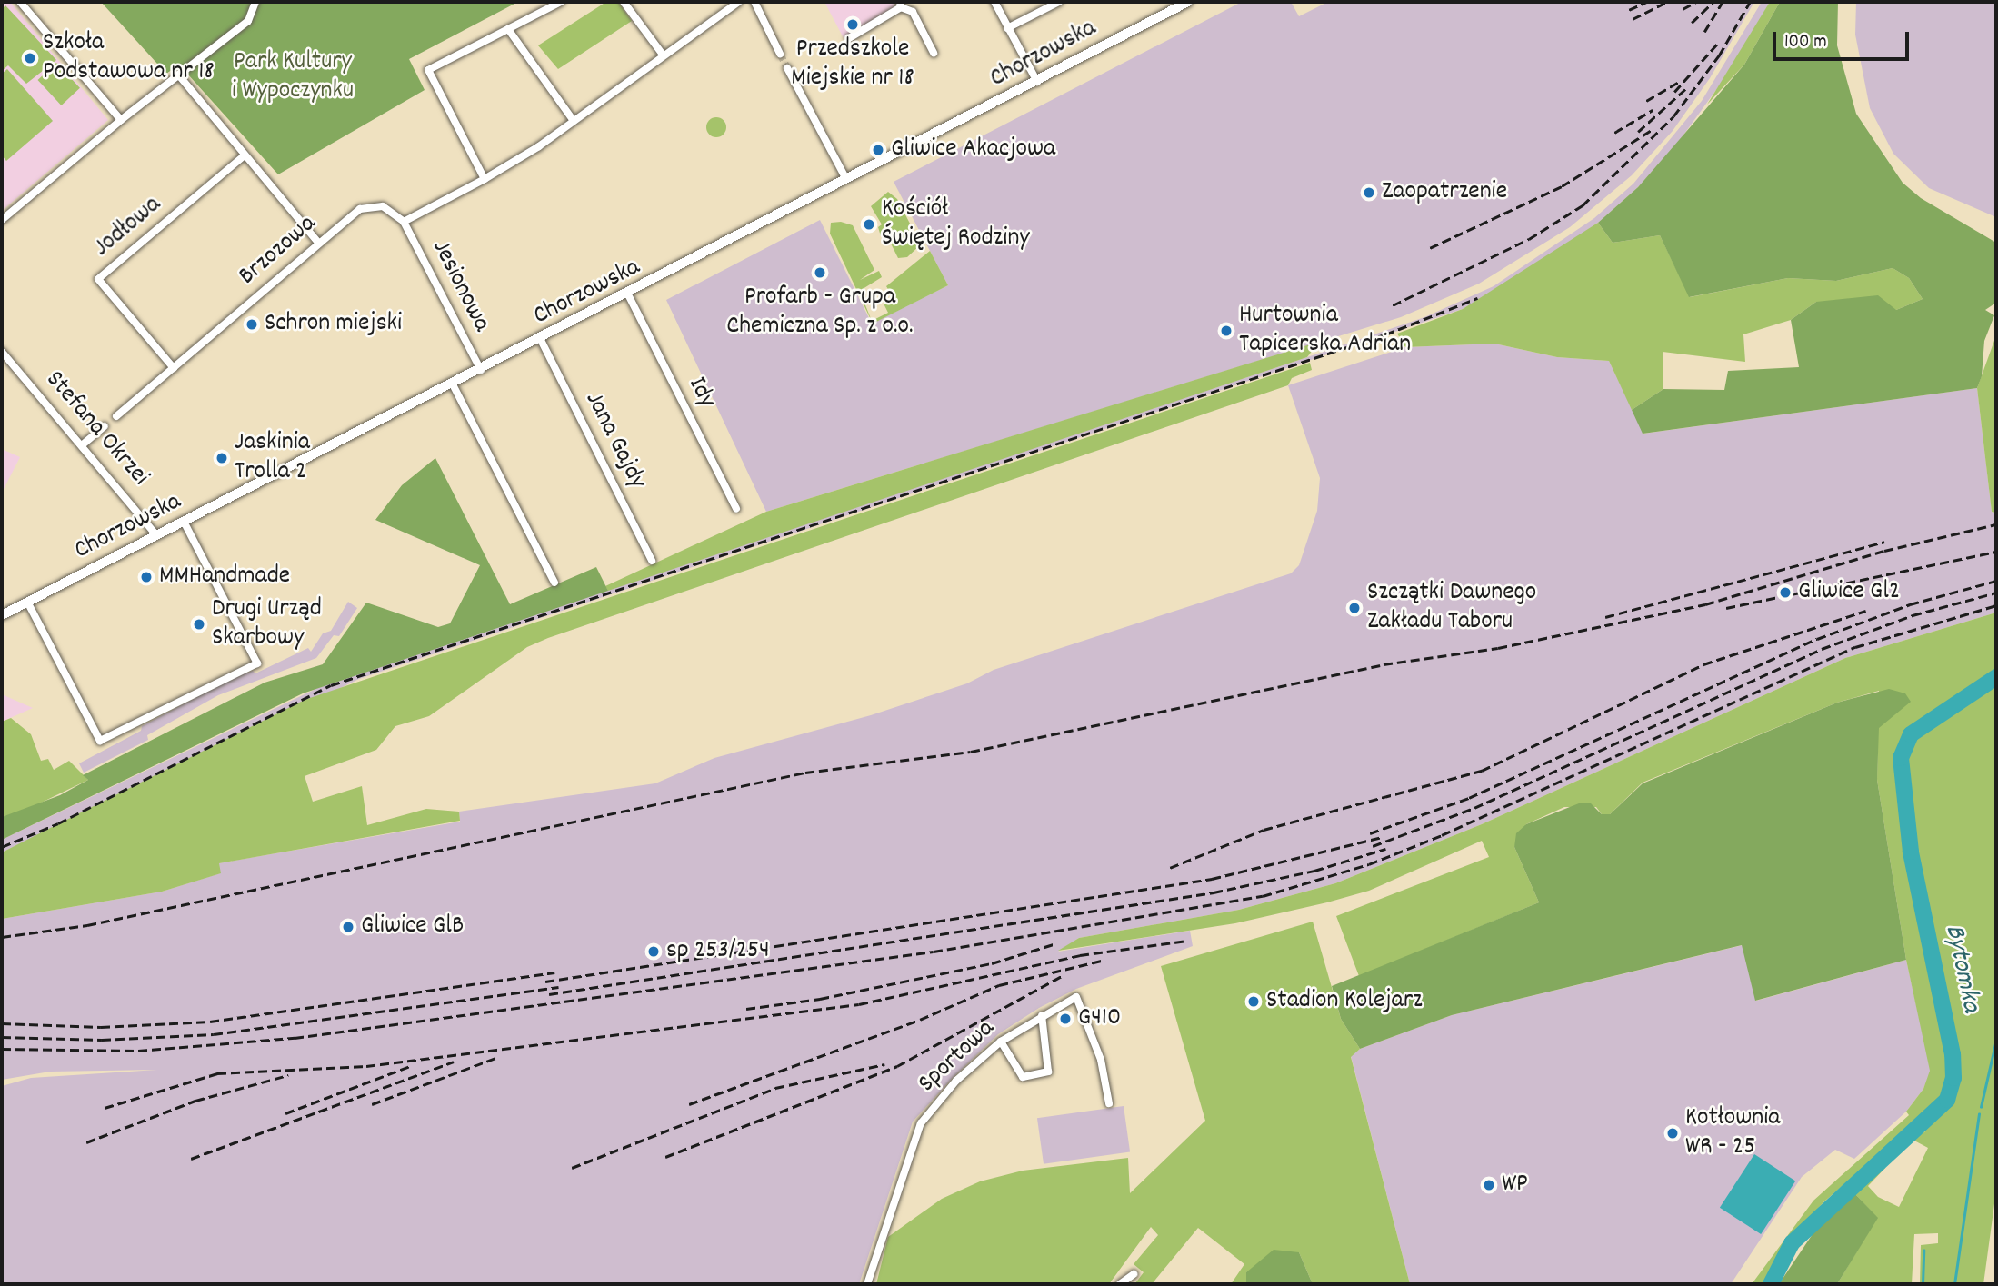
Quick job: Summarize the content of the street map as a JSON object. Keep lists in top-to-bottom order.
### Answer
{
  "streets": {
    "main road": ["Chorzowska"],
    "street": [
      "Jodłowa",
      "Brzozowa",
      "Jesionowa",
      "Idy",
      "Stefana Okrzei",
      "Jana Gajdy",
      "Sportowa"
    ]
  },
  "crossings": [
    ["Chorzowska", "Jesionowa"],
    ["Chorzowska", "Idy"],
    ["Chorzowska", "Stefana Okrzei"],
    ["Chorzowska", "Jana Gajdy"],
    ["Jodłowa", "Brzozowa"],
    ["Brzozowa", "Jesionowa"]
  ],
  "water": ["Bytomka"],
  "parks": ["Park Kultury i Wypoczynku"],
  "places": [
    "Przedszkole Miejskie nr 18",
    "Szkoła Podstawowa nr 18",
    "Gliwice Akacjowa",
    "Zaopatrzenie",
    "Kościół Świętej Rodziny",
    "Profarb - Grupa Chemiczna Sp. z o.o.",
    "Schron miejski",
    "Hurtownia Tapicerska Adrian",
    "Jaskinia Trolla 2",
    "MMHandmade",
    "Gliwice Gl2",
    "Szczątki Dawnego Zakładu Taboru",
    "Drugi Urząd Skarbowy",
    "Gliwice GlB",
    "sp 253/254",
    "Stadion Kolejarz",
    "G410",
    "Kotłownia WR - 25",
    "WP"
  ],
  "scale_bar": "100 m"
}
